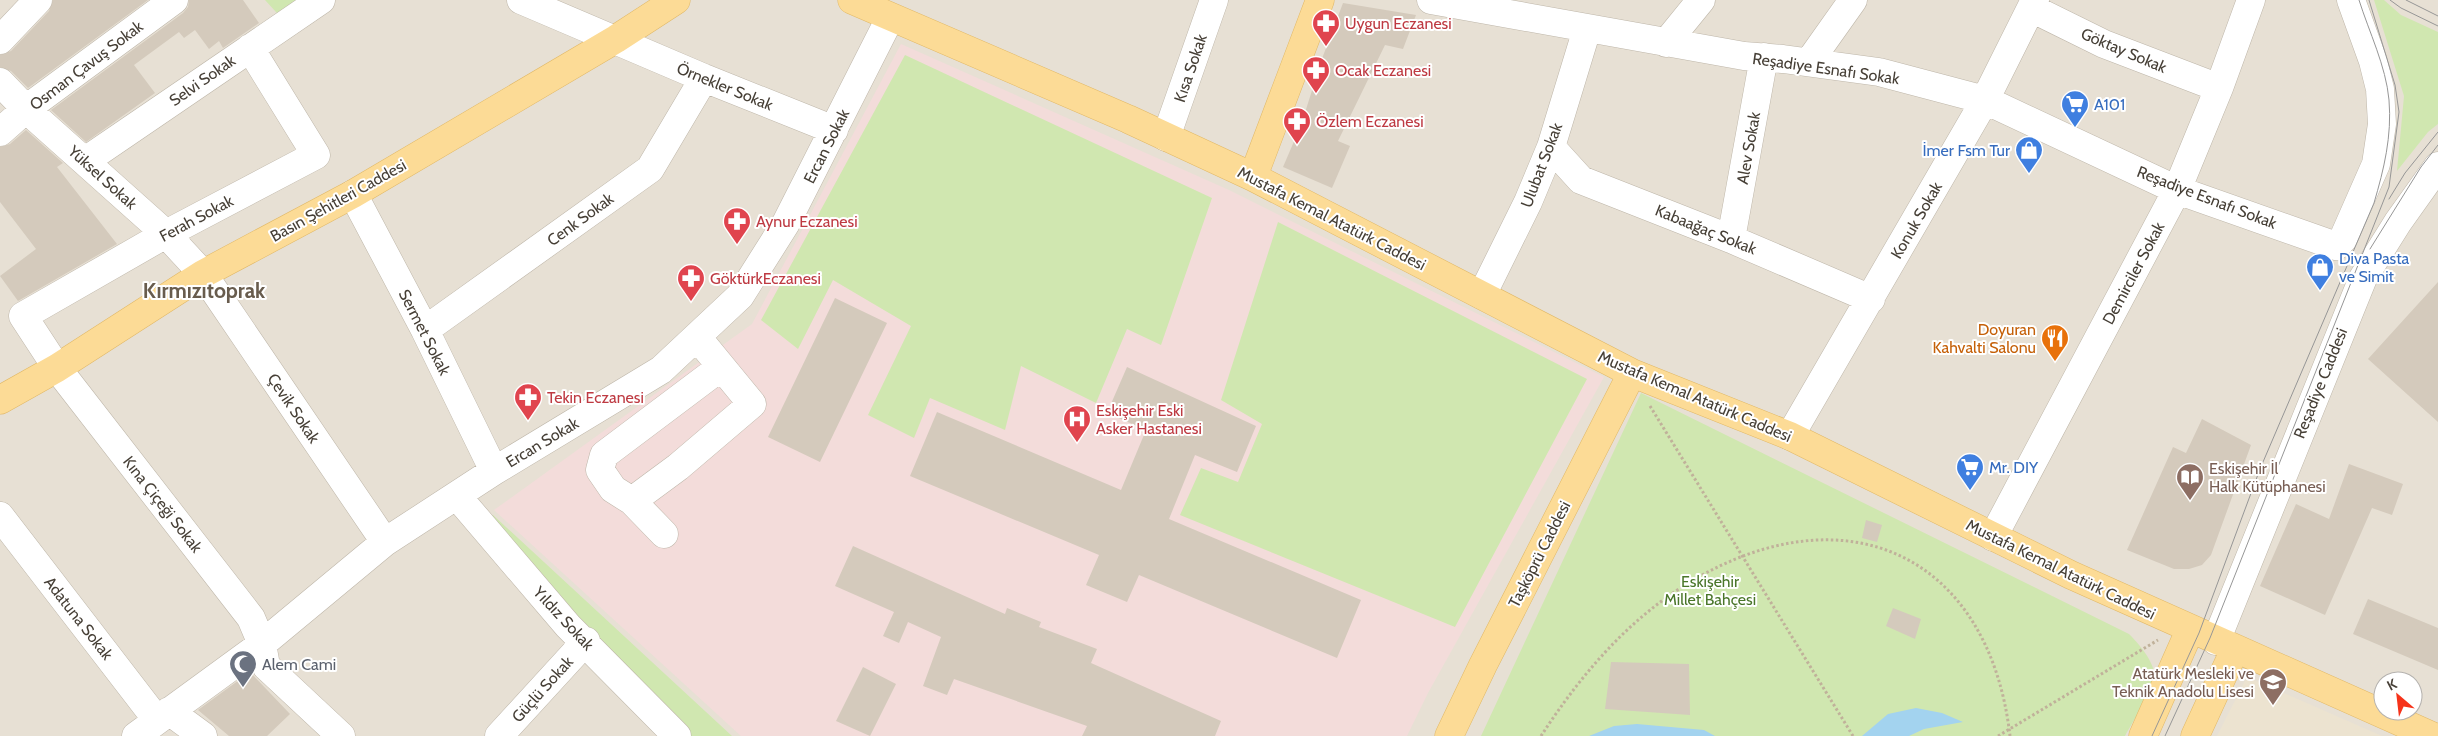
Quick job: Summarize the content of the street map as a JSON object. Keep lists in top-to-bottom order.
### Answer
{
  "streets": {
    "main road": ["Basın Şehitleri Caddesi", "Mustafa Kemal Atatürk Caddesi", "Taşköprü Caddesi"],
    "street": [
      "Göktay Sokak",
      "Osman Çavuş Sokak",
      "Kısa Sokak",
      "Reşadiye Esnafı Sokak",
      "Selvi Sokak",
      "Örnekler Sokak",
      "Ercan Sokak",
      "Alev Sokak",
      "Ulubat Sokak",
      "Yüksel Sokak",
      "Ferah Sokak",
      "Cenk Sokak",
      "Konuk Sokak",
      "Kabaağaç Sokak",
      "Demirciler Sokak",
      "Sermet Sokak",
      "Reşadiye Caddesi",
      "Çevik Sokak",
      "Kına Çiçeği Sokak",
      "Adatuna Sokak",
      "Yıldız Sokak",
      "Güçlü Sokak"
    ]
  },
  "crossings": [
    ["Göktay Sokak", "Konuk Sokak"],
    ["Göktay Sokak", "Demirciler Sokak"],
    ["Osman Çavuş Sokak", "Yüksel Sokak"],
    ["Kısa Sokak", "Mustafa Kemal Atatürk Caddesi"],
    ["Reşadiye Esnafı Sokak", "Alev Sokak"],
    ["Reşadiye Esnafı Sokak", "Ulubat Sokak"],
    ["Reşadiye Esnafı Sokak", "Konuk Sokak"],
    ["Reşadiye Esnafı Sokak", "Demirciler Sokak"],
    ["Selvi Sokak", "Yüksel Sokak"],
    ["Selvi Sokak", "Ferah Sokak"],
    ["Örnekler Sokak", "Ercan Sokak"],
    ["Örnekler Sokak", "Basın Şehitleri Caddesi"],
    ["Örnekler Sokak", "Cenk Sokak"],
    ["Ercan Sokak", "Mustafa Kemal Atatürk Caddesi"],
    ["Ercan Sokak", "Sermet Sokak"],
    ["Ercan Sokak", "Çevik Sokak"],
    ["Ercan Sokak", "Kına Çiçeği Sokak"],
    ["Ercan Sokak", "Adatuna Sokak"],
    ["Ercan Sokak", "Yıldız Sokak"],
    ["Alev Sokak", "Kabaağaç Sokak"],
    ["Ulubat Sokak", "Mustafa Kemal Atatürk Caddesi"],
    ["Ulubat Sokak", "Kabaağaç Sokak"],
    ["Yüksel Sokak", "Basın Şehitleri Caddesi"],
    ["Yüksel Sokak", "Ferah Sokak"],
    ["Yüksel Sokak", "Çevik Sokak"],
    ["Basın Şehitleri Caddesi", "Ferah Sokak"],
    ["Basın Şehitleri Caddesi", "Sermet Sokak"],
    ["Basın Şehitleri Caddesi", "Çevik Sokak"],
    ["Basın Şehitleri Caddesi", "Kına Çiçeği Sokak"],
    ["Ferah Sokak", "Kına Çiçeği Sokak"],
    ["Mustafa Kemal Atatürk Caddesi", "Konuk Sokak"],
    ["Mustafa Kemal Atatürk Caddesi", "Demirciler Sokak"],
    ["Mustafa Kemal Atatürk Caddesi", "Reşadiye Caddesi"],
    ["Mustafa Kemal Atatürk Caddesi", "Taşköprü Caddesi"],
    ["Cenk Sokak", "Sermet Sokak"],
    ["Konuk Sokak", "Kabaağaç Sokak"],
    ["Yıldız Sokak", "Güçlü Sokak"]
  ],
  "districts": ["Kırmızıtoprak"],
  "parks": ["Eskişehir Millet Bahçesi"],
  "places": {
    "pharmacy": [
      "Uygun Eczanesi",
      "Ocak Eczanesi",
      "Özlem Eczanesi",
      "Aynur Eczanesi",
      "GöktürkEczanesi",
      "Tekin Eczanesi"
    ],
    "supermarket": ["A101", "Mr. DIY"],
    "shop": ["İmer Fsm Tur", "Diva Pasta ve Simit"],
    "restaurant": ["Doyuran Kahvalti Salonu"],
    "hospital": ["Eskişehir Eski Asker Hastanesi"],
    "library": ["Eskişehir İl Halk Kütüphanesi"],
    "mosque": ["Alem Cami"],
    "school or university": ["Atatürk Mesleki ve Teknik Anadolu Lisesi"]
  },
  "north": "top left"
}
